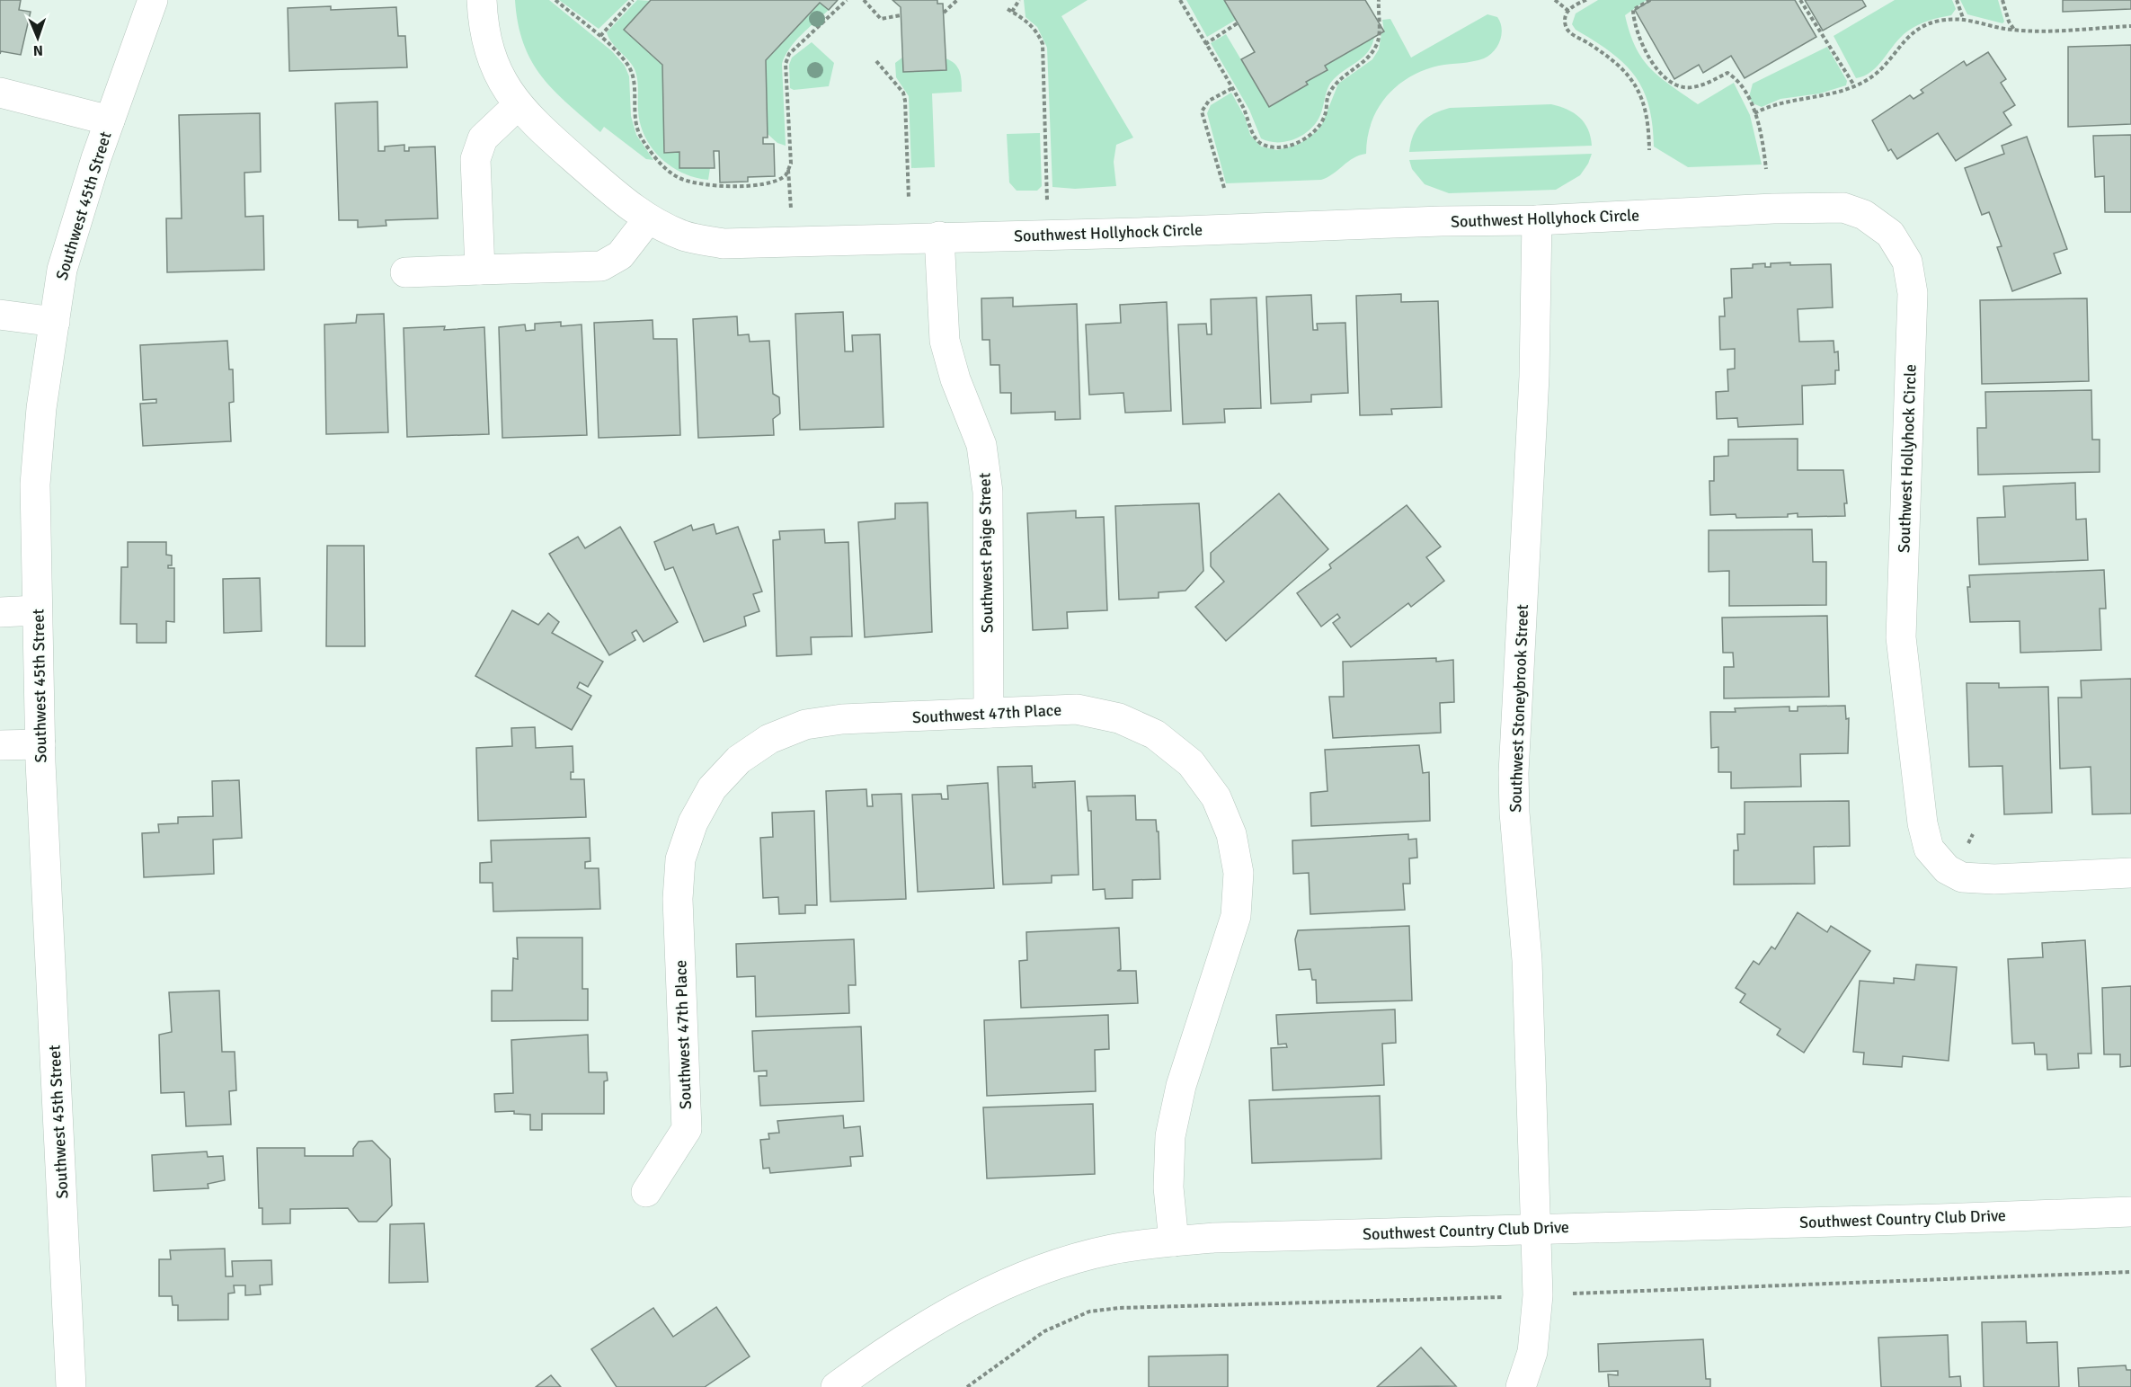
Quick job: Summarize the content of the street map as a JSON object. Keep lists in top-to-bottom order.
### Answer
{
  "streets": {
    "street": [
      "Southwest 45th Street",
      "Southwest Hollyhock Circle",
      "Southwest Paige Street",
      "Southwest Stoneybrook Street",
      "Southwest 47th Place",
      "Southwest Country Club Drive"
    ]
  },
  "crossings": [
    ["Southwest Hollyhock Circle", "Southwest Paige Street"],
    ["Southwest Hollyhock Circle", "Southwest Stoneybrook Street"],
    ["Southwest Paige Street", "Southwest 47th Place"],
    ["Southwest Stoneybrook Street", "Southwest Country Club Drive"],
    ["Southwest 47th Place", "Southwest Country Club Drive"]
  ],
  "north": "bottom"
}
